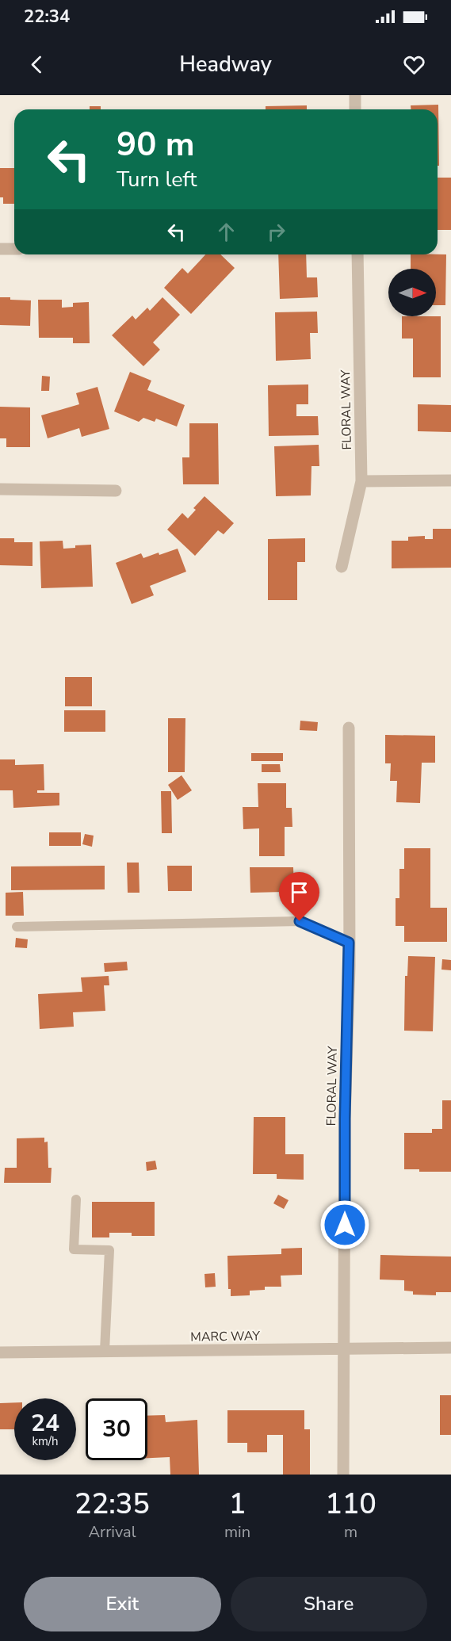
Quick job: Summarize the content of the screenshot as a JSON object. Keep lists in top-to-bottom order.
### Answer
{
  "streets": {
    "street": ["FLORAL WAY", "MARC WAY"]
  },
  "crossings": [
    ["FLORAL WAY", "MARC WAY"]
  ],
  "north": "right",
  "page": {
    "status": "22:34",
    "header": "Headway",
    "turn": ["90 m", "Turn left"],
    "speed": "24 km/h",
    "limit": "30",
    "eta": [
      "22:35",
      "Arrival",
      "1",
      "min",
      "110",
      "m"
    ],
    "buttons": ["Exit", "Share"]
  }
}
